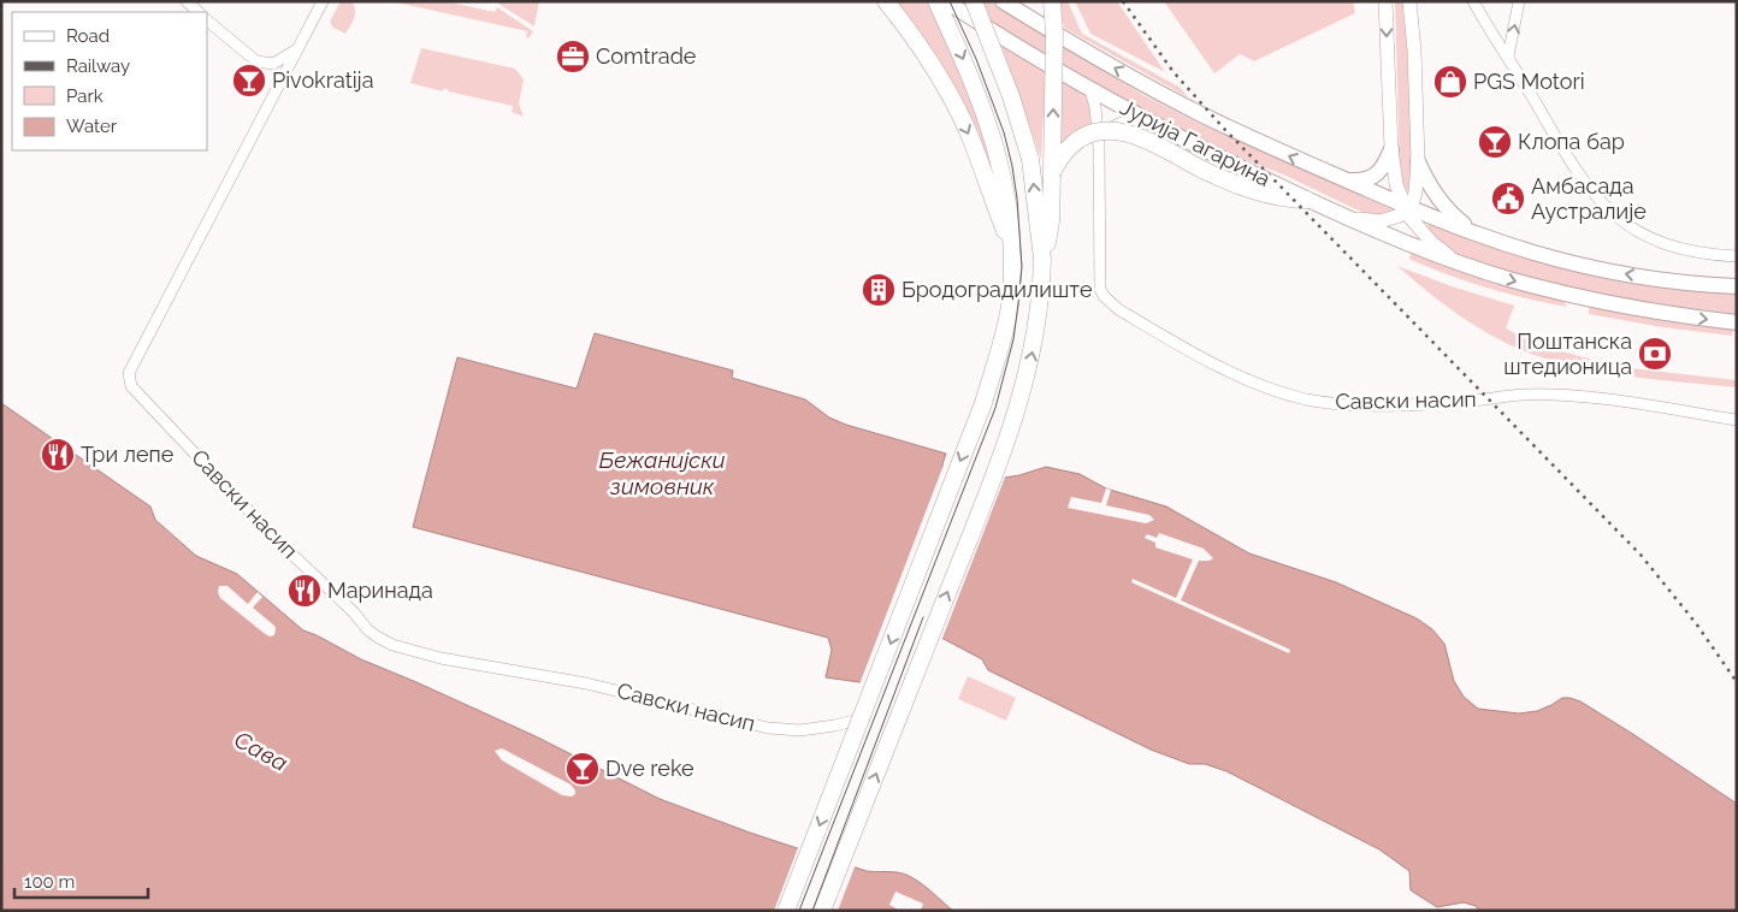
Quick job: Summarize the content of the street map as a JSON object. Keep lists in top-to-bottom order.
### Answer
{
  "streets": {
    "main road": ["Јурија Гагарина"],
    "street": ["Савски насип"]
  },
  "crossings": [
    ["Јурија Гагарина", "Савски насип"]
  ],
  "water": ["Бежанијски зимовник", "Сава"],
  "places": {
    "office": ["Comtrade"],
    "bar": ["Pivokratija", "Клопа бар", "Dve reke"],
    "shop": ["PGS Motori"],
    "public building": ["Амбасада Аустралије"],
    "building": ["Бродоградилиште"],
    "bank": ["Поштанска штедионица"],
    "restaurant": ["Три лепе", "Маринада"]
  },
  "legend": [
    "Road",
    "Railway",
    "Park",
    "Water"
  ],
  "scale_bar": "100 m"
}
